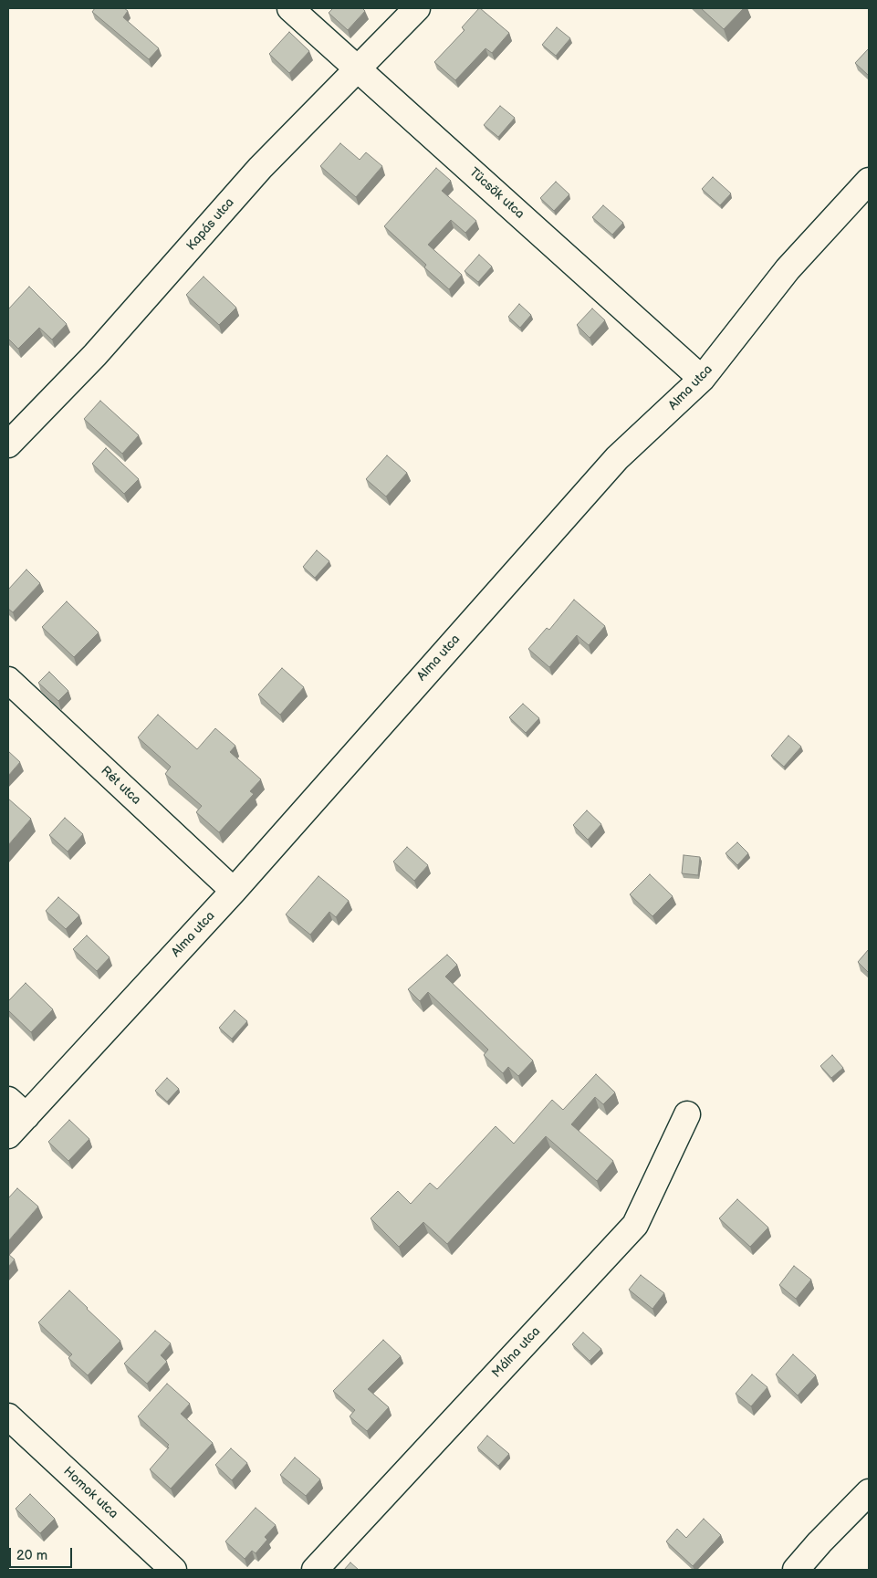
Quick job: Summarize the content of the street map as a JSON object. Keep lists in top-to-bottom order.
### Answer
{
  "streets": {
    "street": [
      "Tücsök utca",
      "Kapás utca",
      "Alma utca",
      "Rét utca",
      "Málna utca",
      "Homok utca"
    ]
  },
  "crossings": [
    ["Tücsök utca", "Kapás utca"],
    ["Tücsök utca", "Alma utca"],
    ["Alma utca", "Rét utca"]
  ],
  "scale_bar": "20 m"
}
